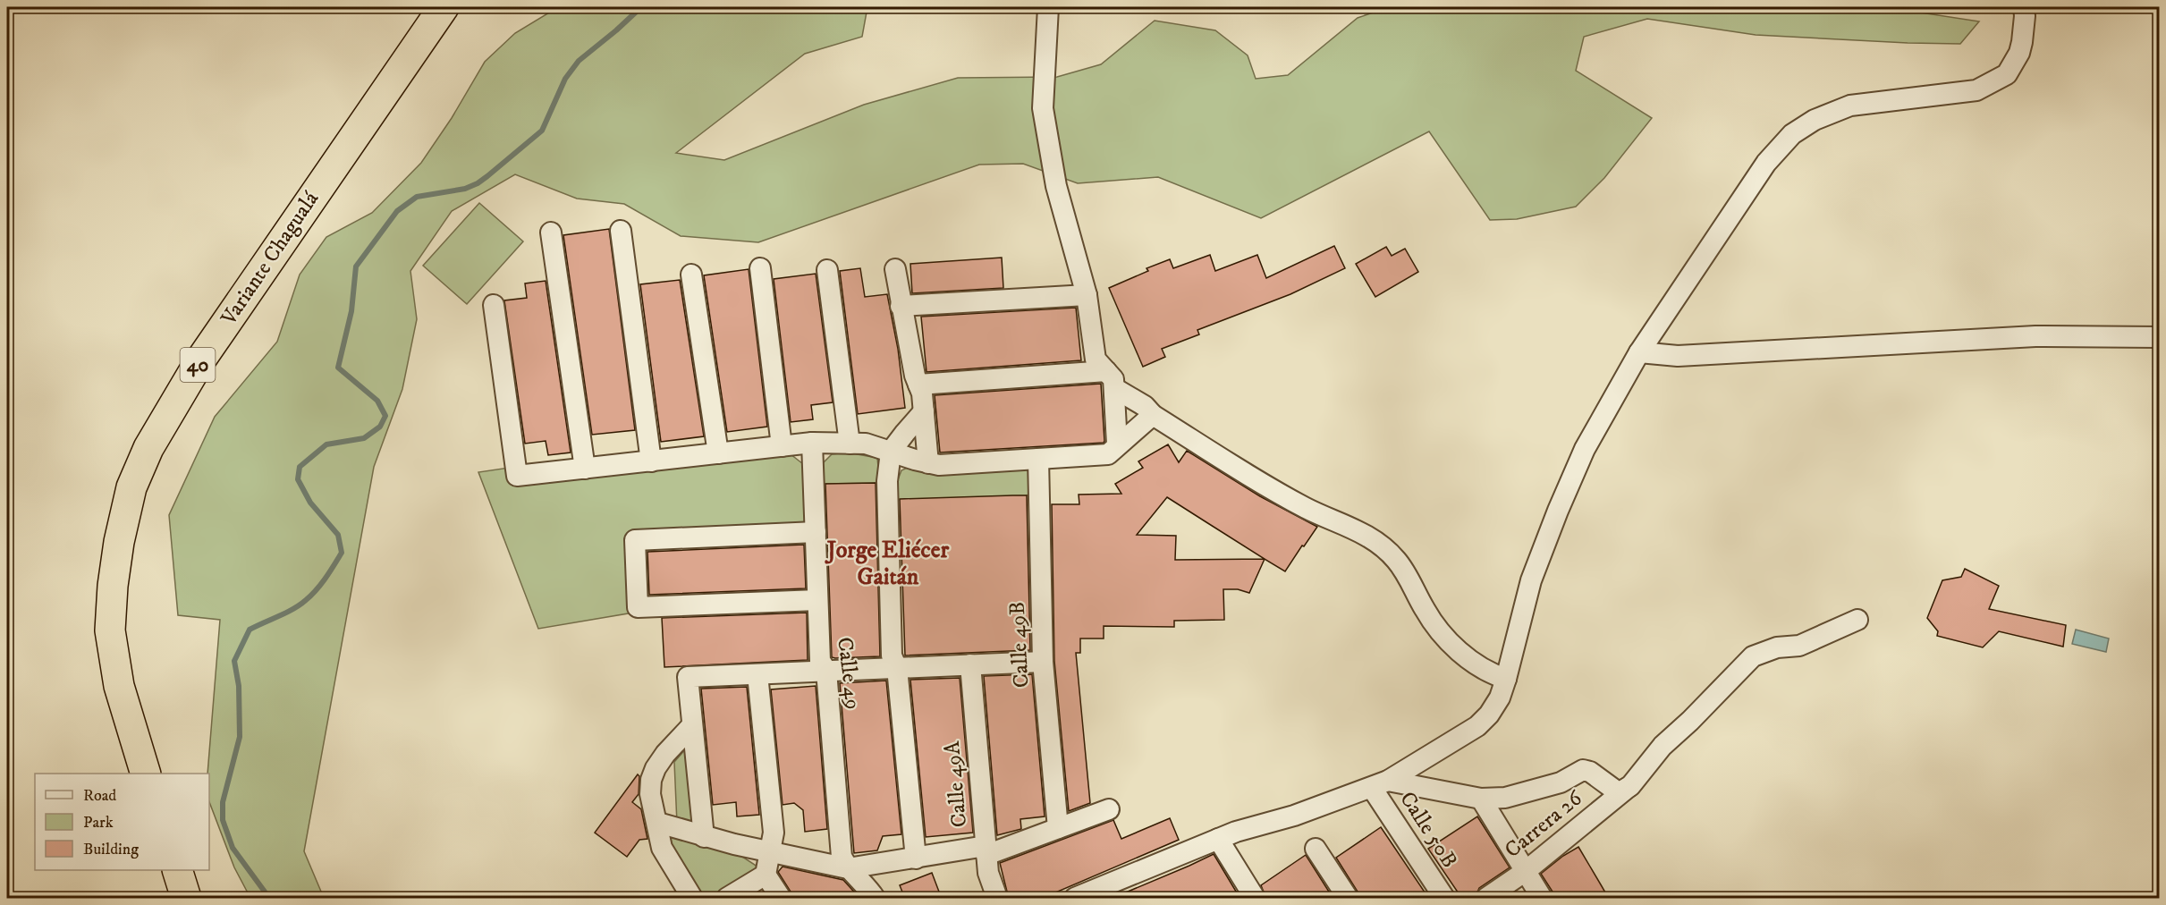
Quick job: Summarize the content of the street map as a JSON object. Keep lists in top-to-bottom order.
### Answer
{
  "streets": {
    "highway": ["Variante Chagualá", "40"],
    "street": [
      "Calle 49B",
      "Calle 49",
      "Calle 49A",
      "Carrera 26",
      "Calle 50B"
    ]
  },
  "districts": ["Jorge Eliécer Gaitán"],
  "legend": ["Road", "Park", "Building"]
}
